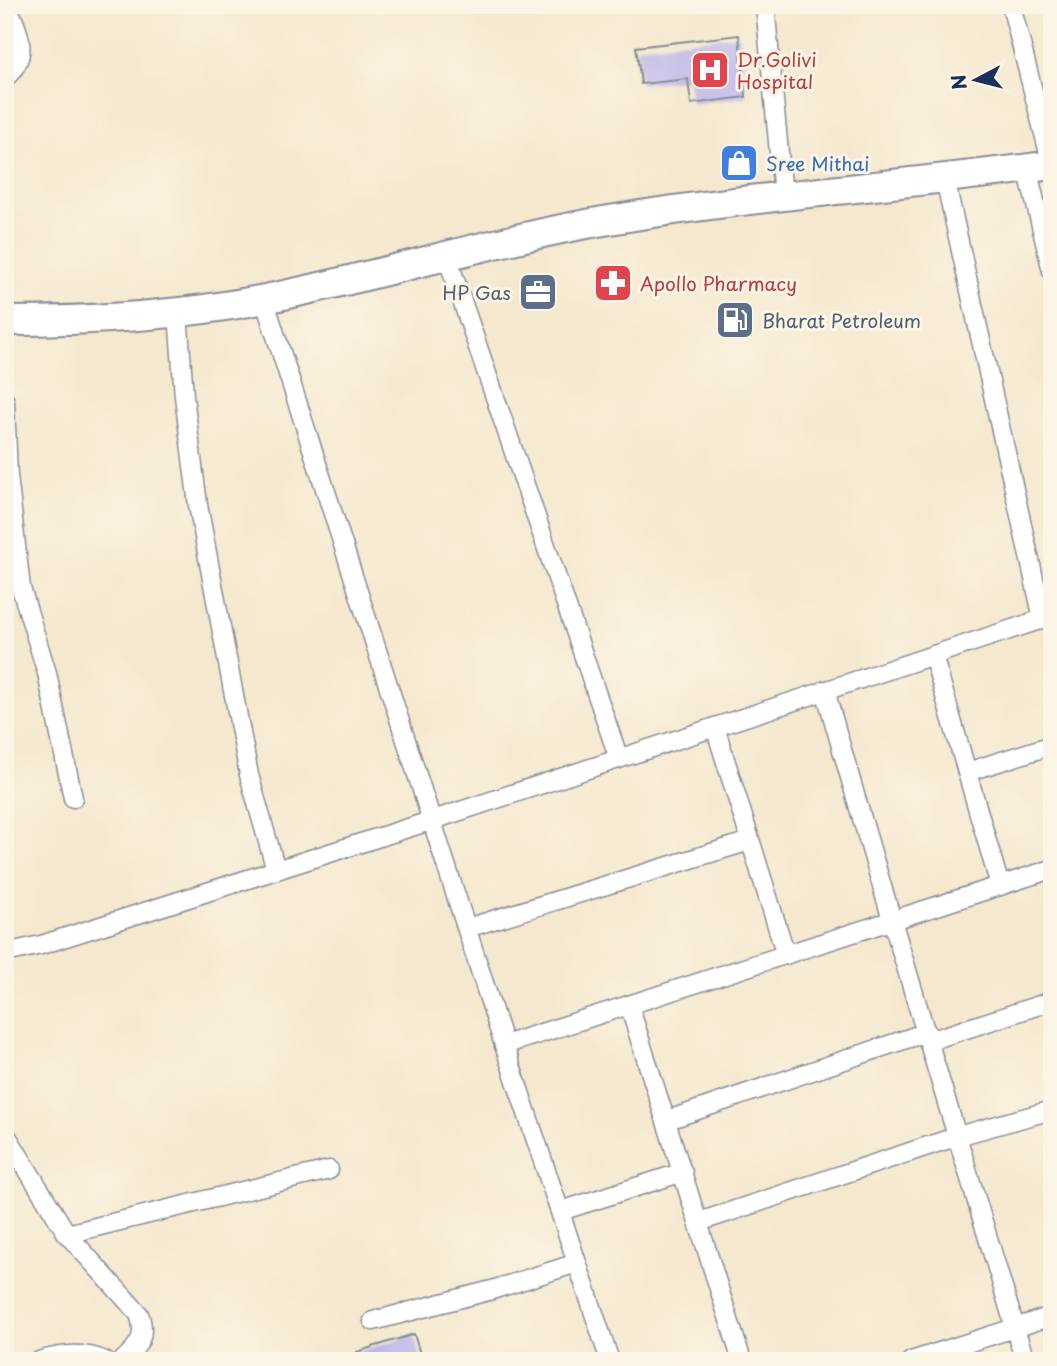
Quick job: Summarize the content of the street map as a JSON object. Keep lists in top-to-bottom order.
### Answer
{
  "places": {
    "hospital": ["Dr.Golivi Hospital"],
    "shop": ["Sree Mithai"],
    "pharmacy": ["Apollo Pharmacy"],
    "office": ["HP Gas"],
    "fuel station": ["Bharat Petroleum"]
  },
  "north": "left"
}
